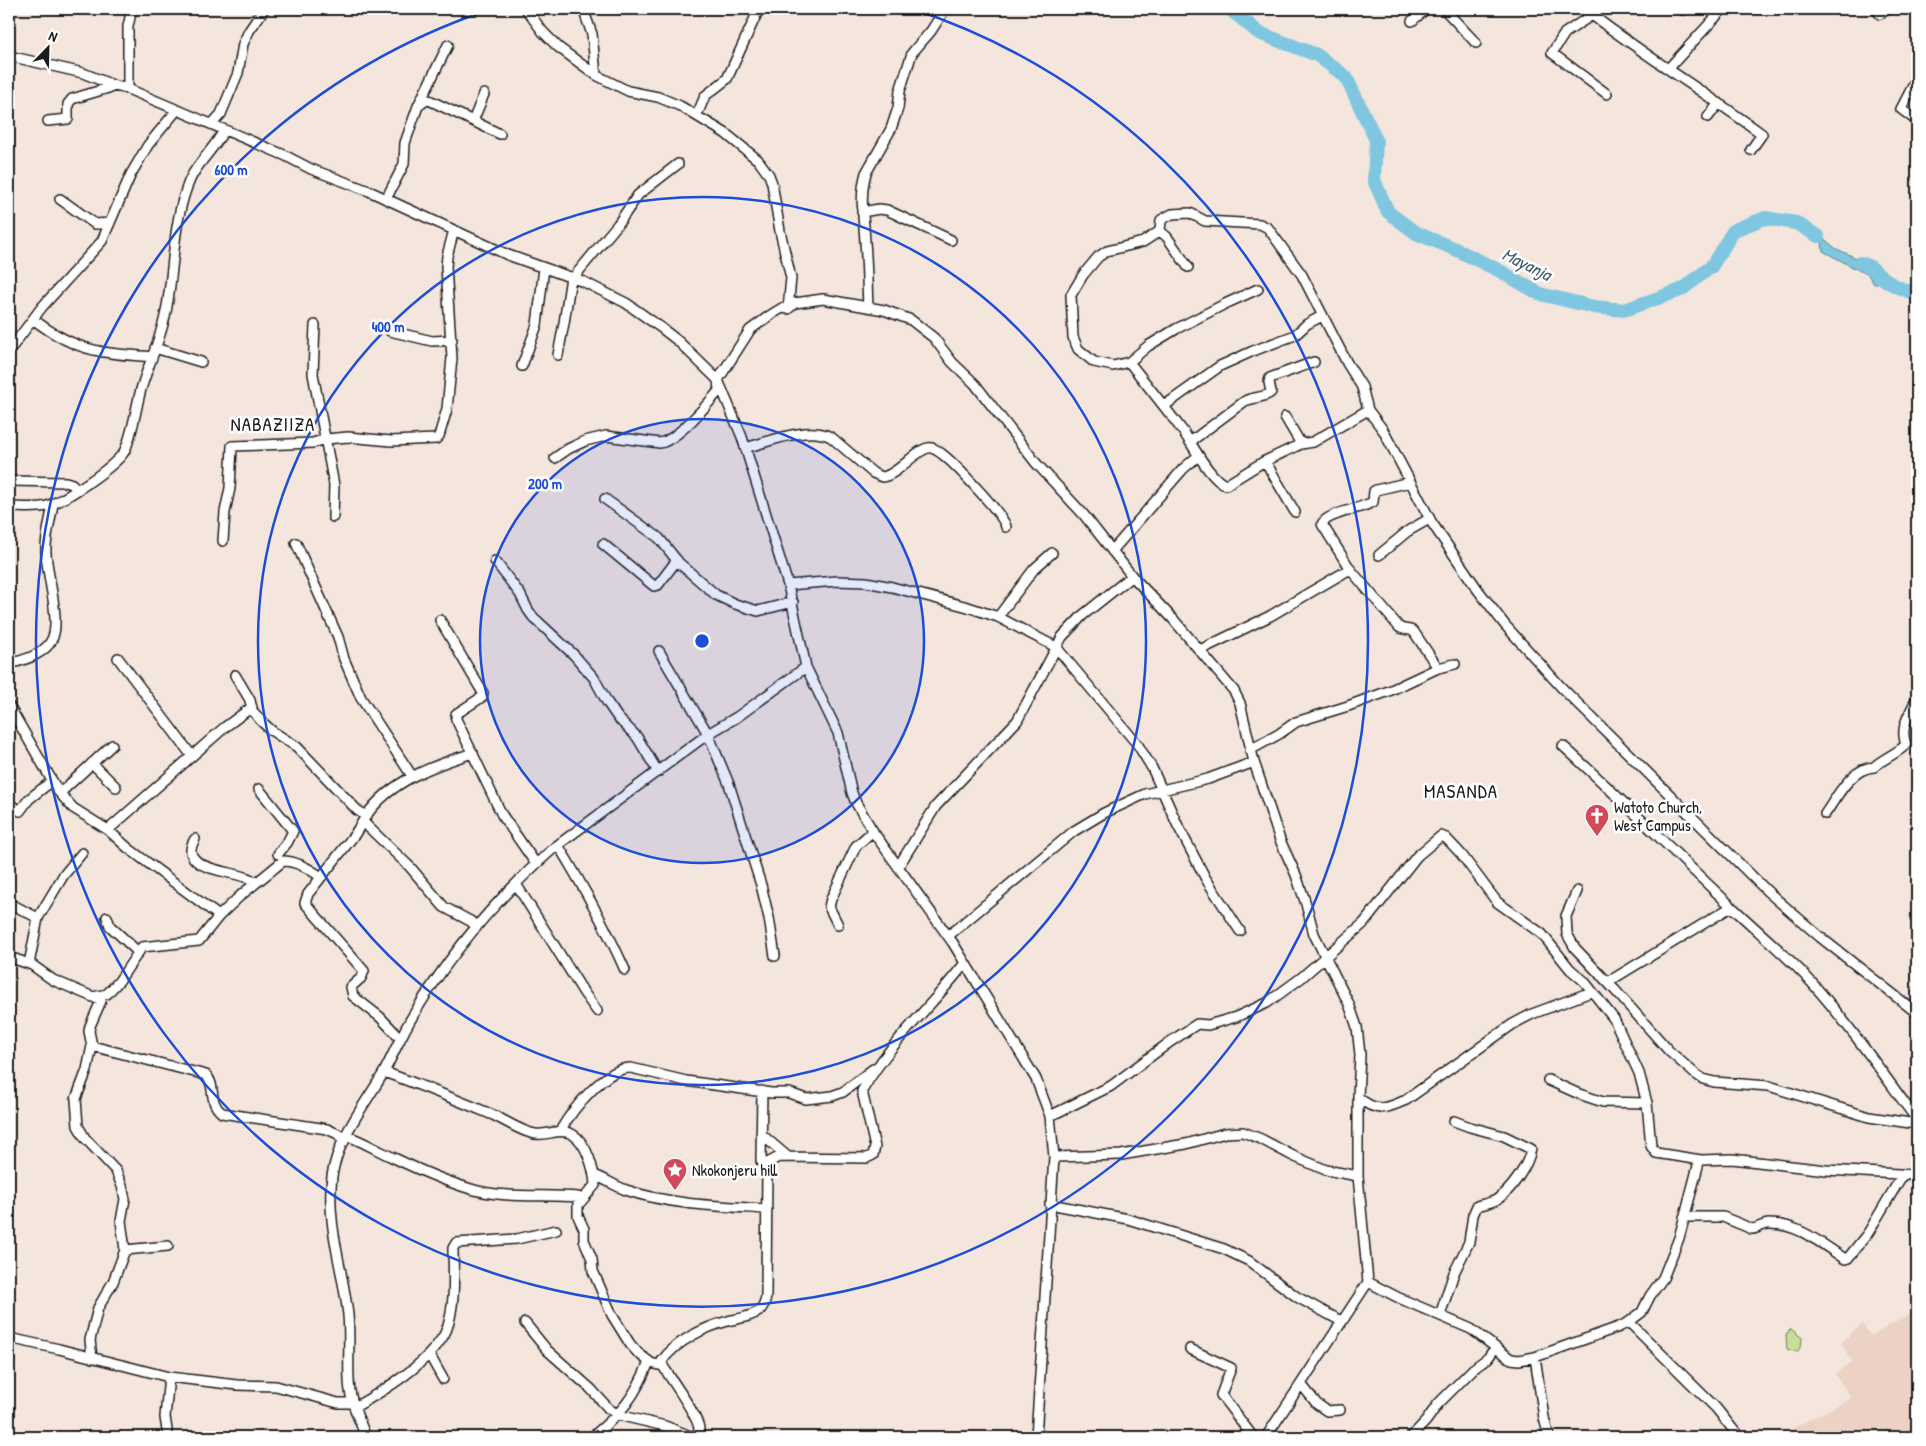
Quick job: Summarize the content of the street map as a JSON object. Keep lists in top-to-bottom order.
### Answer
{
  "districts": ["NABAZIIZA", "MASANDA"],
  "water": ["Mayanja"],
  "places": {
    "church": ["Watoto Church, West Campus"],
    "place": ["Nkokonjeru hill"]
  },
  "north": "top right",
  "rings": ["600 m", "400 m", "200 m"]
}
